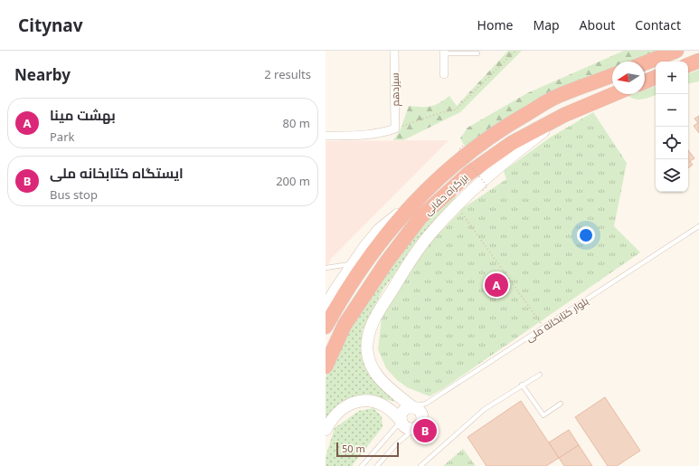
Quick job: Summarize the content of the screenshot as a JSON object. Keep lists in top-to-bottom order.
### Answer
{
  "streets": {
    "highway": ["بزرگراه حقانی"],
    "street": ["سیزدهم"],
    "lane": ["بلوار کتابخانه ملی"]
  },
  "scale_bar": "50 m",
  "north": "left",
  "page": {
    "header": "Citynav",
    "nav": [
      "Home",
      "Map",
      "About",
      "Contact"
    ],
    "heading": ["Nearby", "2 results"],
    "map_buttons": ["+", "−"],
    "list": [
      {
        "mark": "A",
        "name": "بهشت مينا",
        "note": "Park",
        "value": "80 m"
      },
      {
        "mark": "B",
        "name": "ایستگاه کتابخانه ملی",
        "note": "Bus stop",
        "value": "200 m"
      }
    ],
    "pins": ["A", "B"],
    "scale": "50 m"
  }
}
